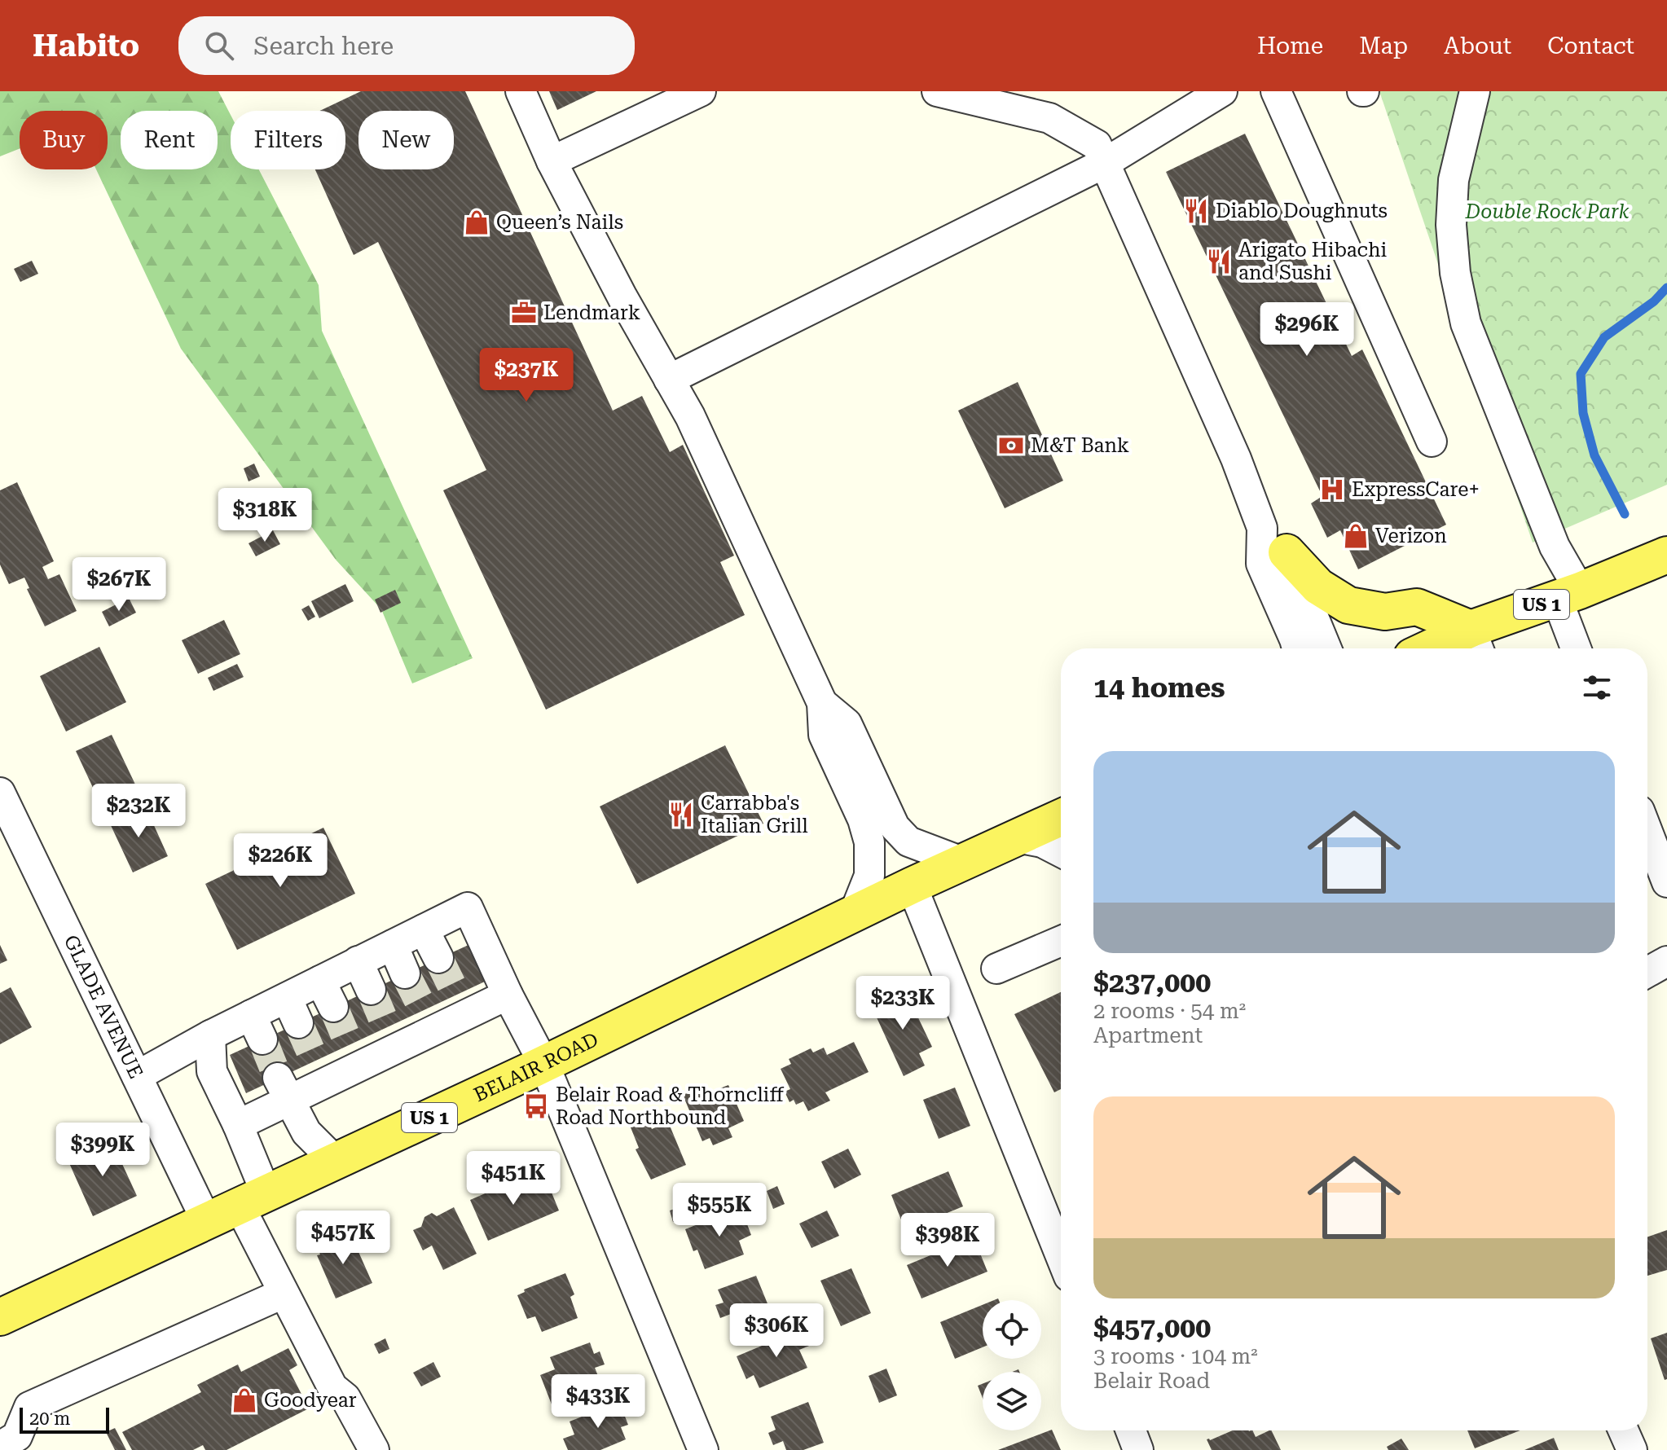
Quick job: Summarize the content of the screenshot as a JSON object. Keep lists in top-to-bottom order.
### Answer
{
  "streets": {
    "main road": ["US 1", "BELAIR ROAD"],
    "street": ["GLADE AVENUE"]
  },
  "crossings": [
    ["GLADE AVENUE", "BELAIR ROAD"]
  ],
  "parks": ["Double Rock Park"],
  "places": {
    "restaurant": ["Diablo Doughnuts", "Arigato Hibachi and Sushi", "Carrabba's Italian Grill"],
    "shop": ["Queen’s Nails", "Verizon", "Goodyear"],
    "office": ["Lendmark"],
    "bank": ["M&T Bank"],
    "hospital": ["ExpressCare+"],
    "bus stop": ["Belair Road & Thorncliff Road Northbound"]
  },
  "scale_bar": "20 m",
  "page": {
    "header": "Habito",
    "search": "Search here",
    "nav": [
      "Home",
      "Map",
      "About",
      "Contact"
    ],
    "chip": [
      "Buy",
      "Rent",
      "Filters",
      "New"
    ],
    "price": [
      "$296K",
      "$237K",
      "$318K",
      "$267K",
      "$232K",
      "$226K",
      "$233K",
      "$399K",
      "$451K",
      "$555K",
      "$457K",
      "$398K",
      "$306K",
      "$433K"
    ],
    "heading": "14 homes",
    "list": [
      {
        "name": "$237,000",
        "note": "2 rooms · 54 m² · Apartment"
      },
      {
        "name": "$457,000",
        "note": "3 rooms · 104 m² · Belair Road"
      }
    ],
    "scale": "20 m"
  }
}
